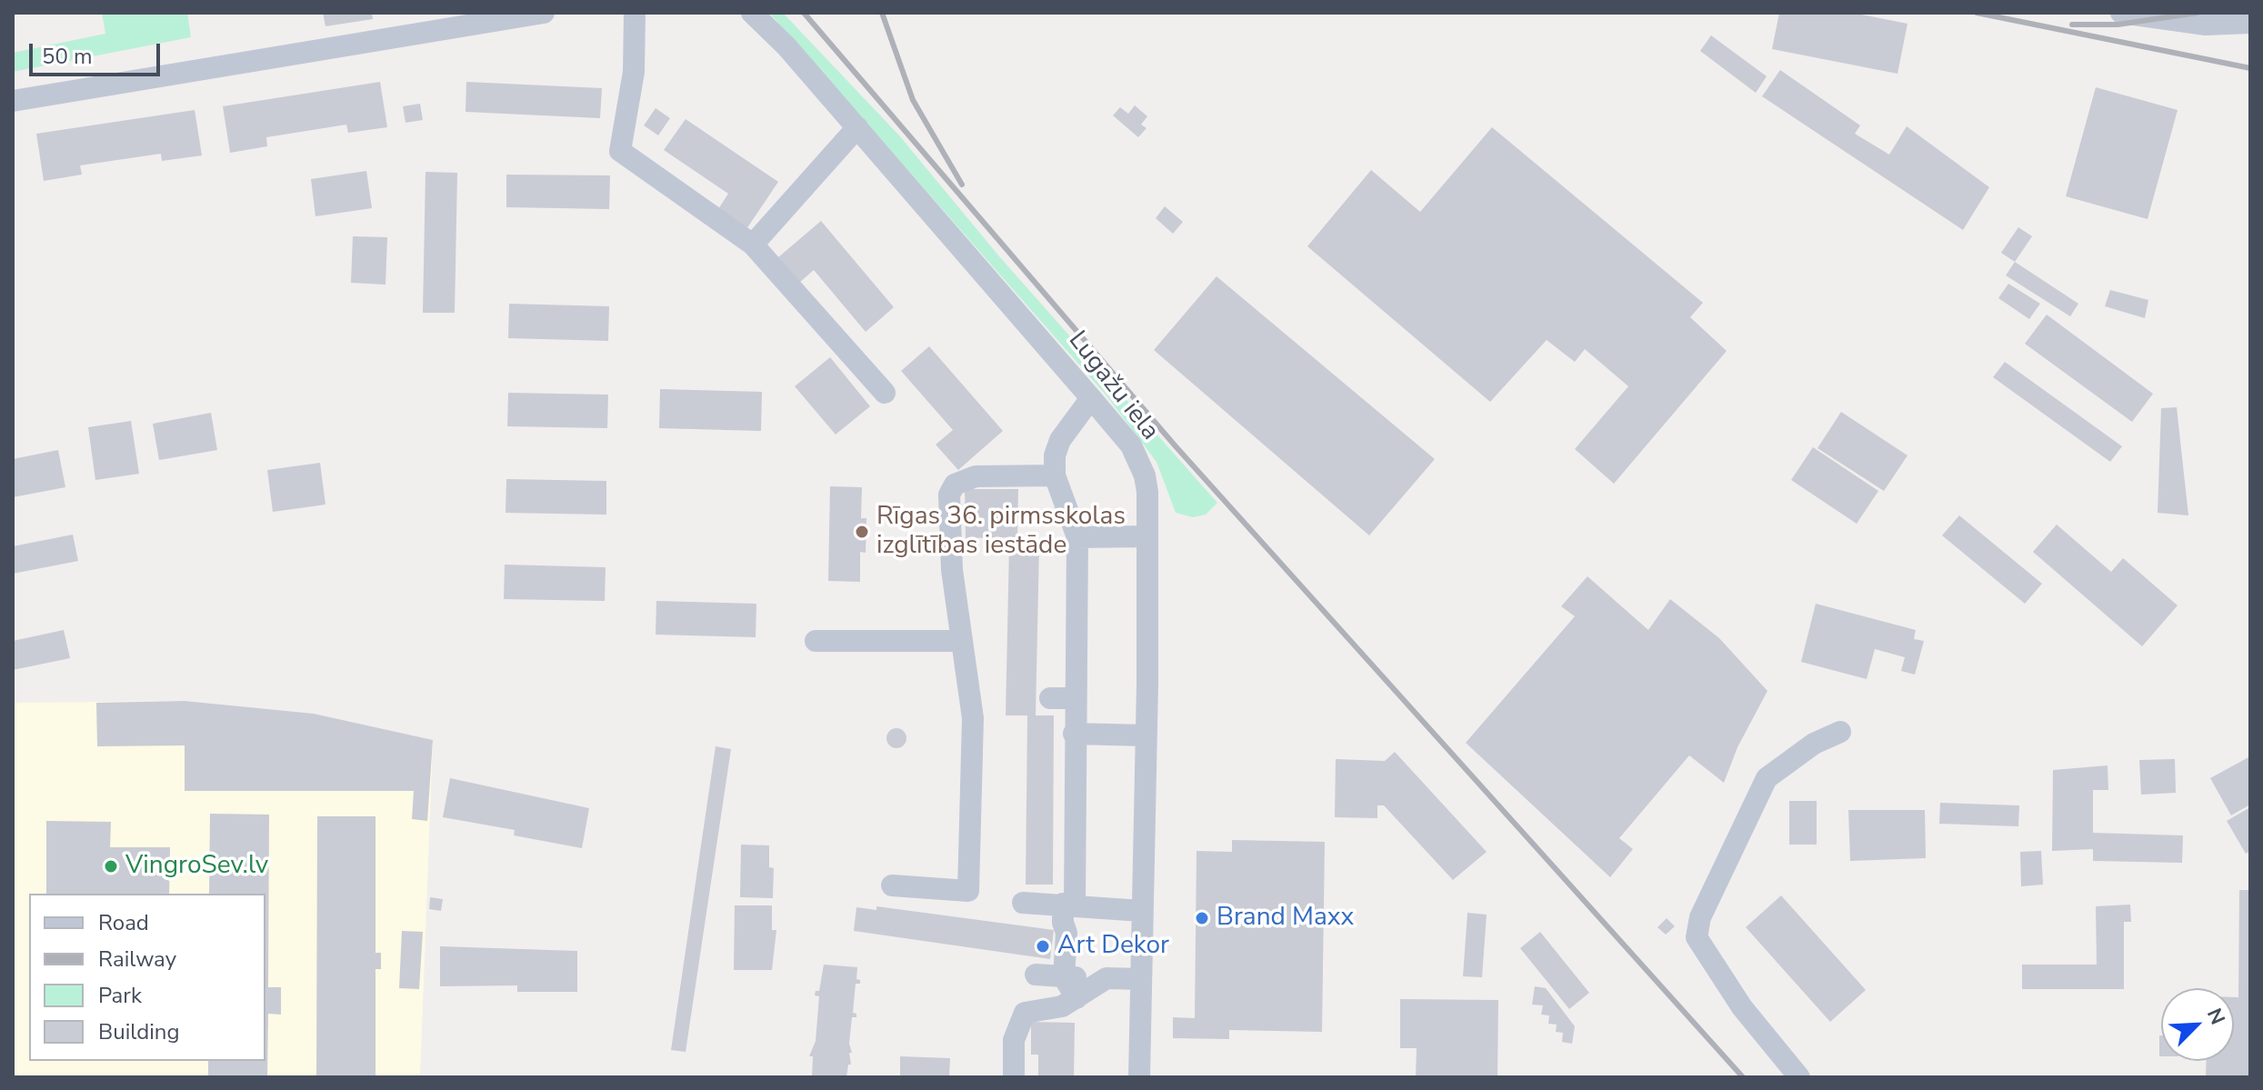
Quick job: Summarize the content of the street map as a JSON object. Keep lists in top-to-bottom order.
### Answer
{
  "streets": {
    "street": ["Lugažu iela"]
  },
  "places": [
    "Rīgas 36. pirmsskolas izglītības iestāde",
    "VingroSev.lv",
    "Brand Maxx",
    "Art Dekor"
  ],
  "legend": [
    "Road",
    "Railway",
    "Park",
    "Building"
  ],
  "scale_bar": "50 m",
  "north": "top right"
}
